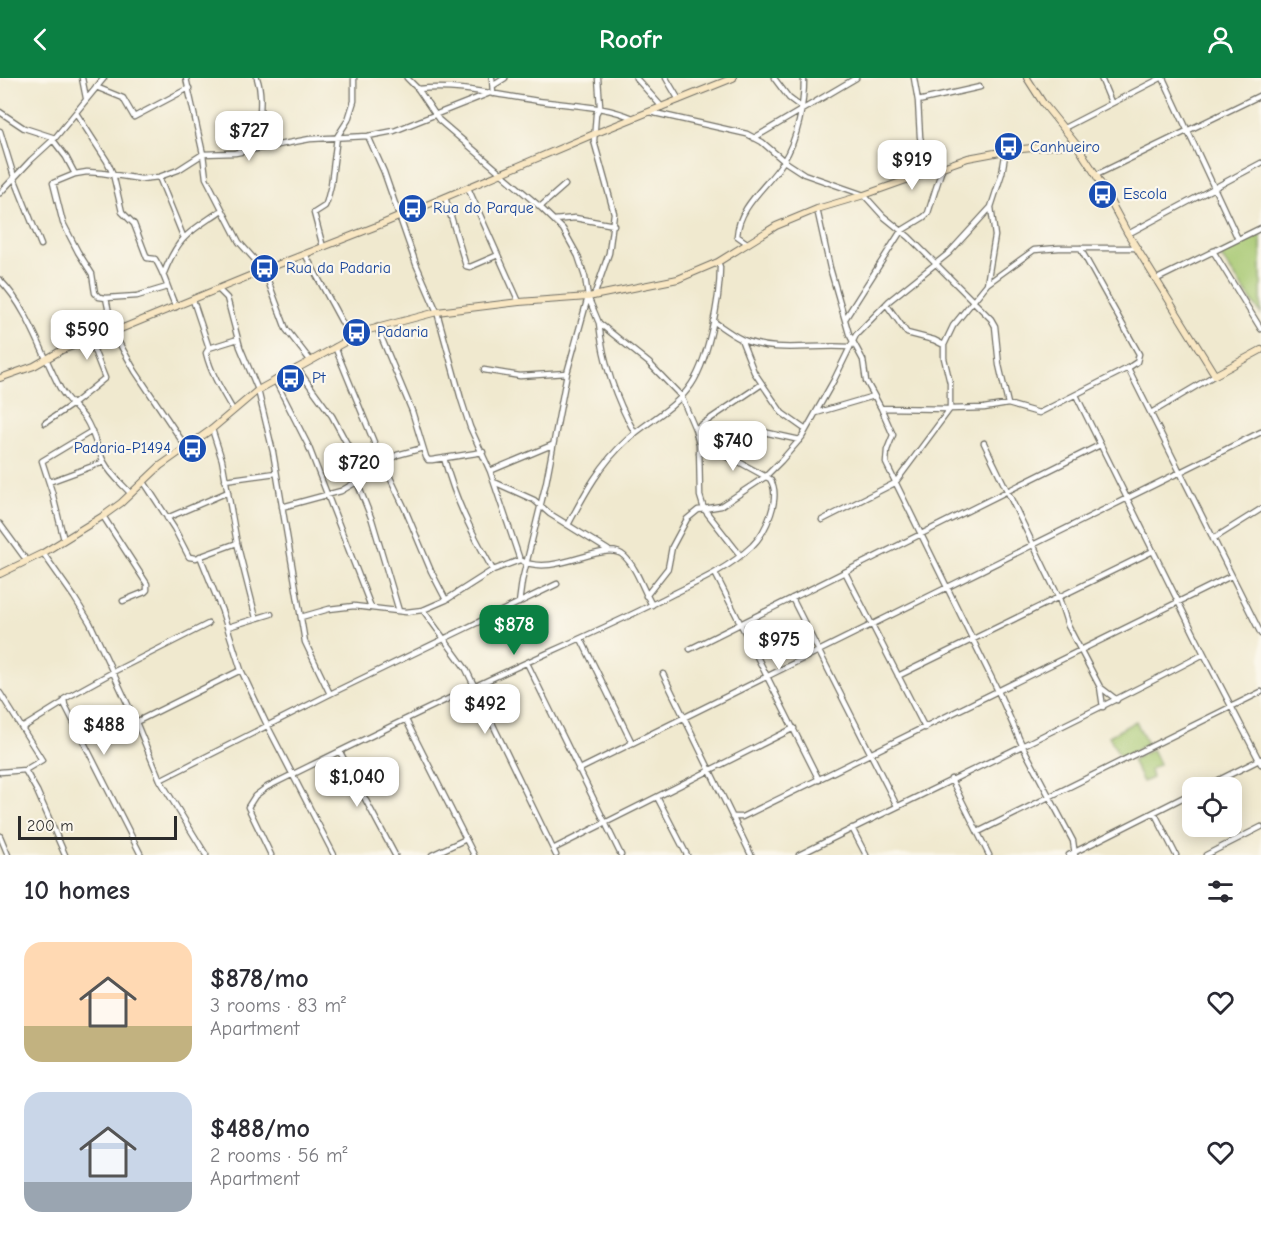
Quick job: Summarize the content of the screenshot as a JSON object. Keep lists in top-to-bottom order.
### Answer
{
  "places": {
    "bus stop": [
      "Canhueiro",
      "Escola",
      "Rua do Parque",
      "Rua da Padaria",
      "Padaria",
      "Pt",
      "Padaria-P1494"
    ]
  },
  "scale_bar": "200 m",
  "page": {
    "header": "Roofr",
    "price": [
      "$727",
      "$919",
      "$590",
      "$740",
      "$720",
      "$878",
      "$975",
      "$492",
      "$488",
      "$1,040"
    ],
    "scale": "200 m",
    "heading": "10 homes",
    "list": [
      {
        "name": "$878/mo",
        "note": "3 rooms · 83 m² · Apartment"
      },
      {
        "name": "$488/mo",
        "note": "2 rooms · 56 m² · Apartment"
      }
    ]
  }
}
